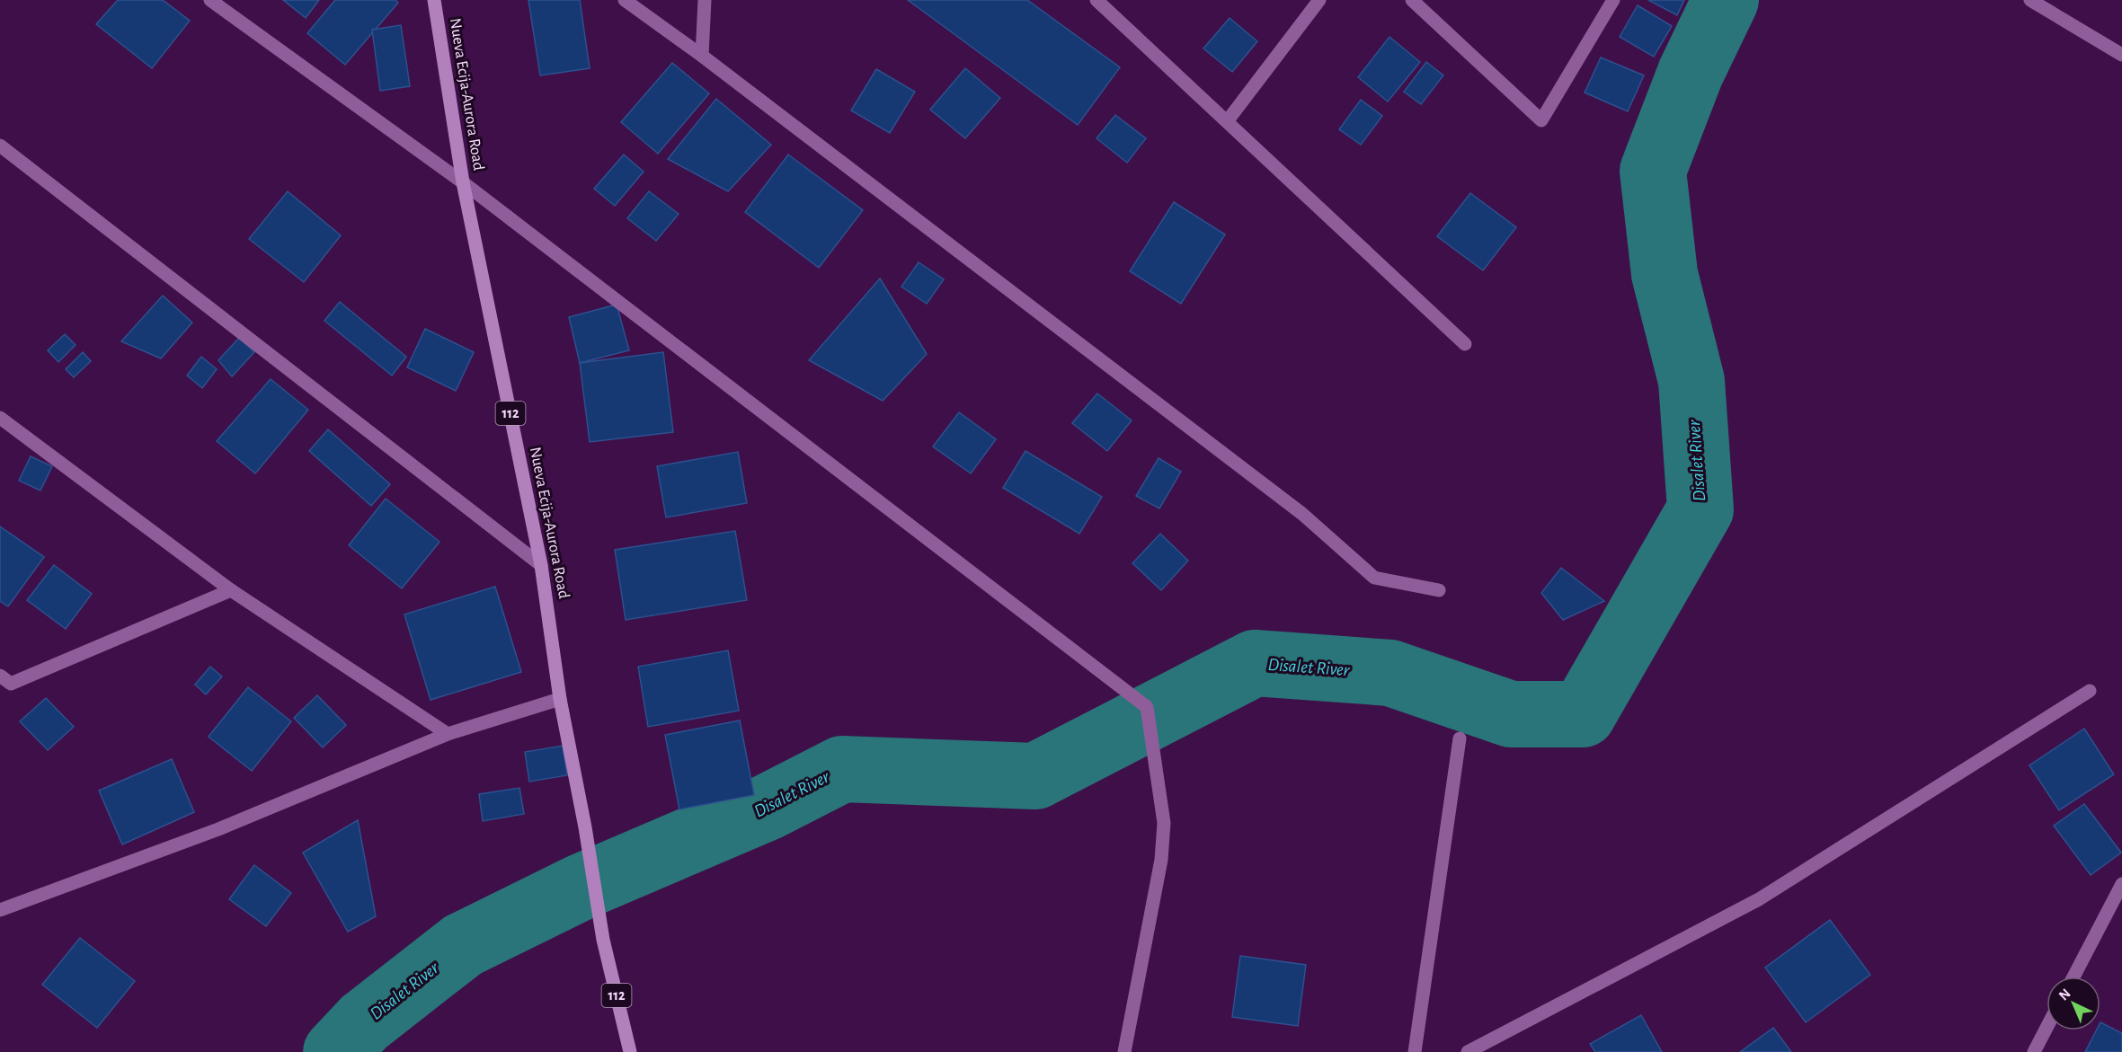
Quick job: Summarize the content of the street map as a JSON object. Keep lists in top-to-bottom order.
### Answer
{
  "streets": {
    "main road": ["Nueva Ecija-Aurora Road", "112"]
  },
  "water": ["Disalet River"],
  "north": "top left"
}
